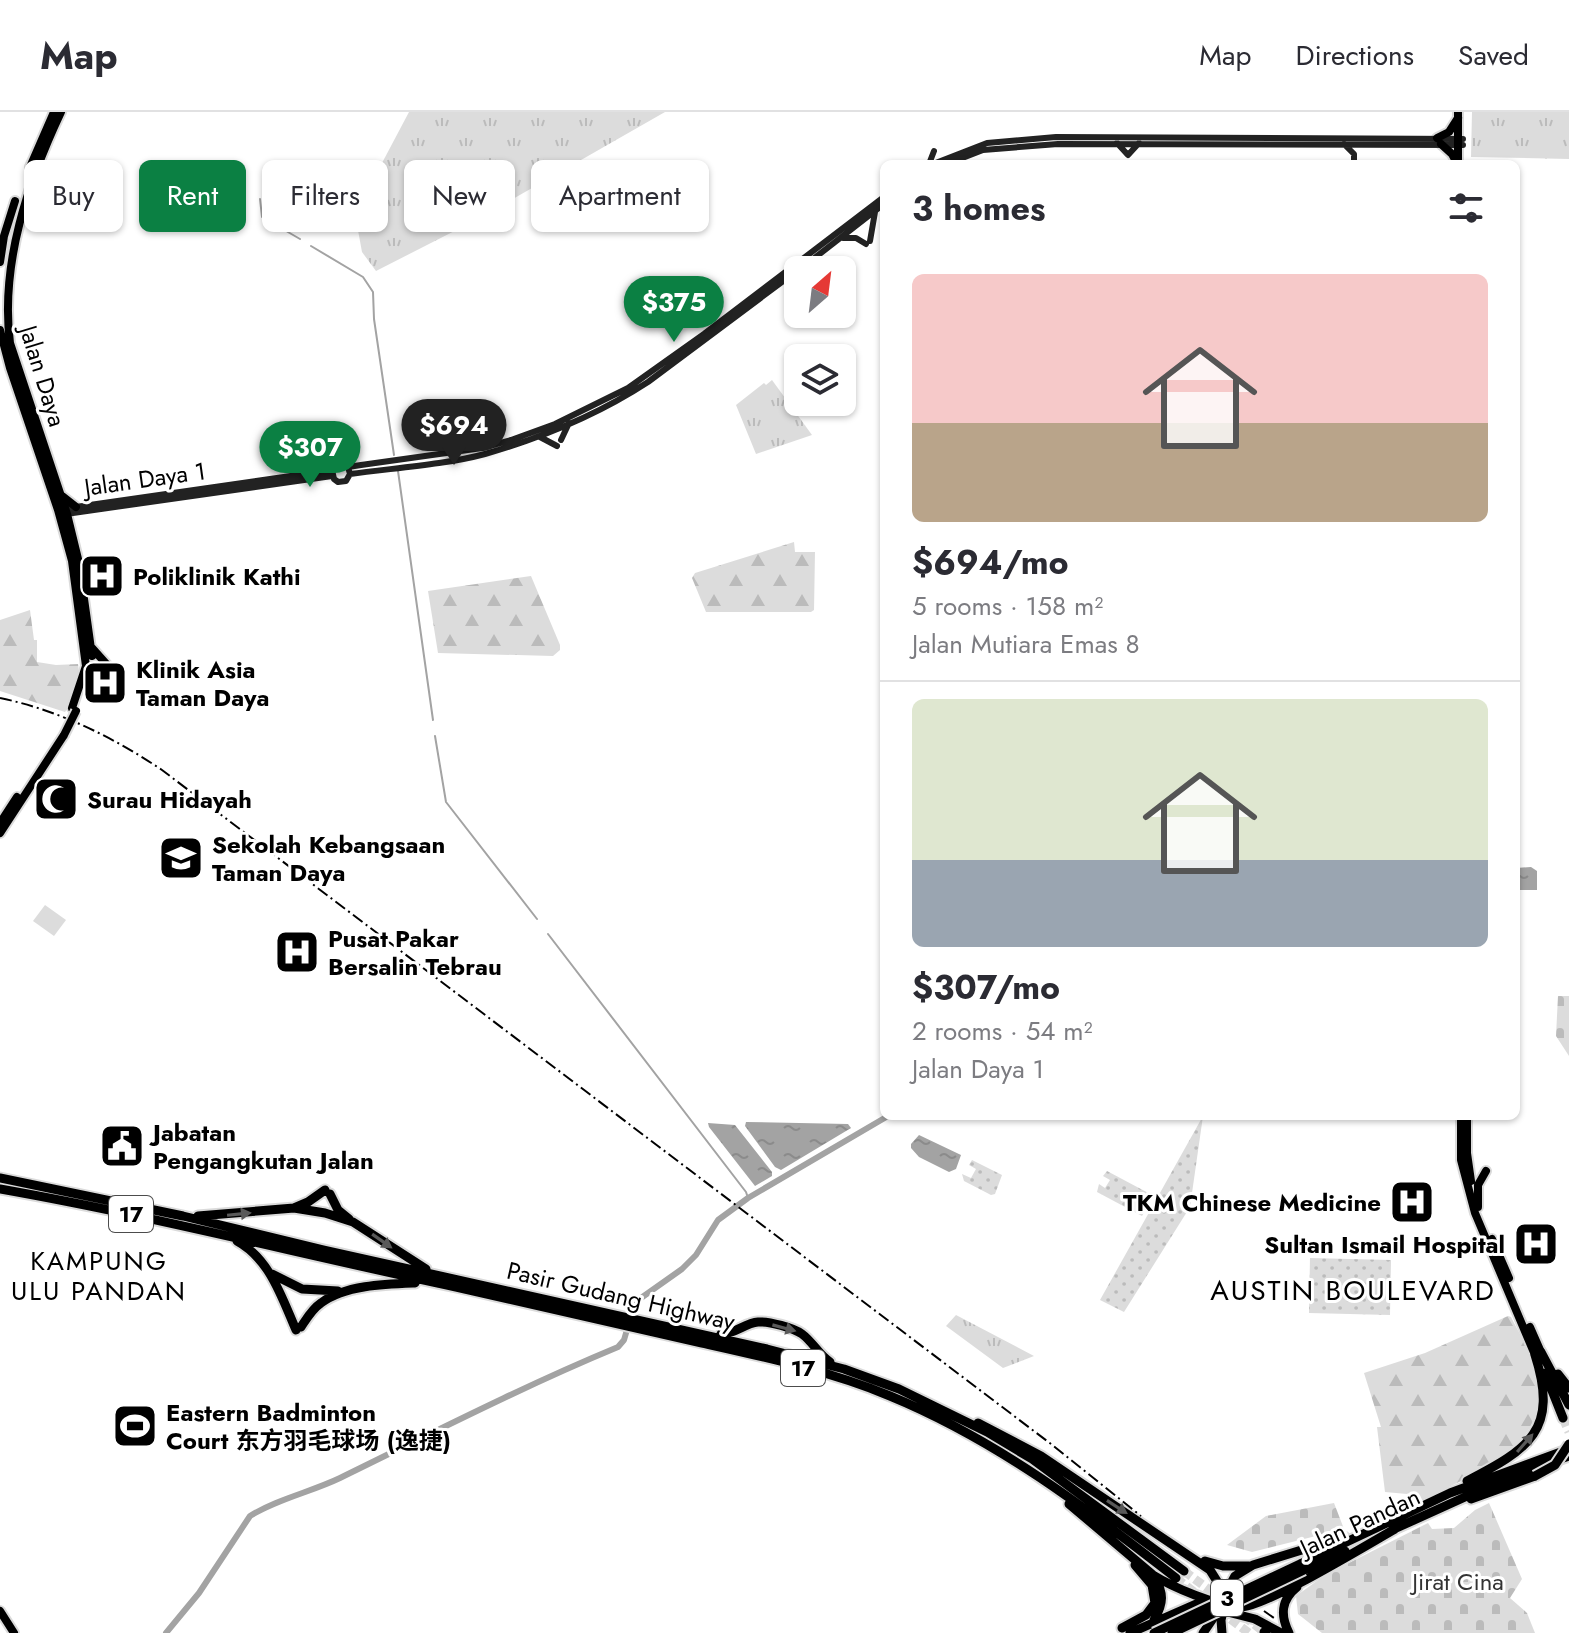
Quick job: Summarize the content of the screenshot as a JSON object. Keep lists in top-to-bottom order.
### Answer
{
  "streets": {
    "highway": [
      "17",
      "Pasir Gudang Highway",
      "Jalan Pandan",
      "3"
    ],
    "main road": ["Jalan Daya", "Jalan Daya 1"]
  },
  "crossings": [
    ["Jalan Daya", "Jalan Daya 1"],
    ["Jalan Pandan", "3"]
  ],
  "districts": ["KAMPUNG ULU PANDAN", "AUSTIN BOULEVARD"],
  "parks": ["Jirat Cina"],
  "places": {
    "hospital": [
      "Poliklinik Kathi",
      "Klinik Asia Taman Daya",
      "Pusat Pakar Bersalin Tebrau",
      "TKM Chinese Medicine",
      "Sultan Ismail Hospital"
    ],
    "mosque": ["Surau Hidayah"],
    "school or university": ["Sekolah Kebangsaan Taman Daya"],
    "public building": ["Jabatan Pengangkutan Jalan"],
    "sports": ["Eastern Badminton Court 东方羽毛球场 (逸捷)"]
  },
  "north": "top right",
  "page": {
    "header": "Map",
    "nav": ["Map", "Directions", "Saved"],
    "chip": [
      "Buy",
      "Rent",
      "Filters",
      "New",
      "Apartment"
    ],
    "heading": "3 homes",
    "list": [
      {
        "name": "$694/mo",
        "note": "5 rooms · 158 m² · Jalan Mutiara Emas 8"
      },
      {
        "name": "$307/mo",
        "note": "2 rooms · 54 m² · Jalan Daya 1"
      }
    ],
    "price": ["$375", "$694", "$307"]
  }
}
